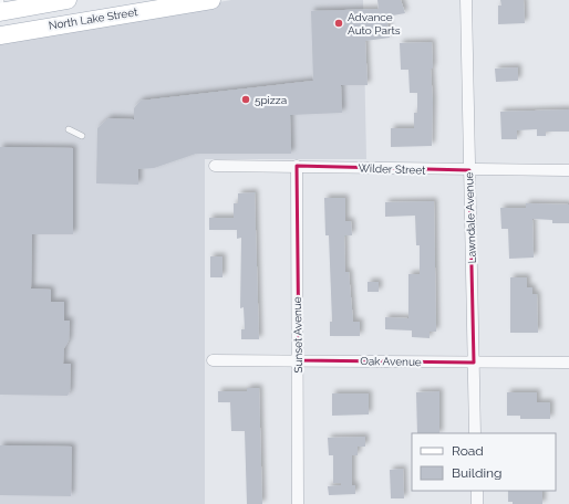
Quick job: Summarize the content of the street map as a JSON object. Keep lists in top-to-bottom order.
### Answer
{
  "streets": {
    "main road": ["North Lake Street"],
    "street": [
      "Wilder Street",
      "Lawndale Avenue",
      "Sunset Avenue",
      "Oak Avenue"
    ]
  },
  "crossings": [
    ["Wilder Street", "Lawndale Avenue"],
    ["Wilder Street", "Sunset Avenue"],
    ["Lawndale Avenue", "Oak Avenue"],
    ["Sunset Avenue", "Oak Avenue"]
  ],
  "places": ["Advance Auto Parts", "5pizza"],
  "legend": ["Road", "Building"]
}
